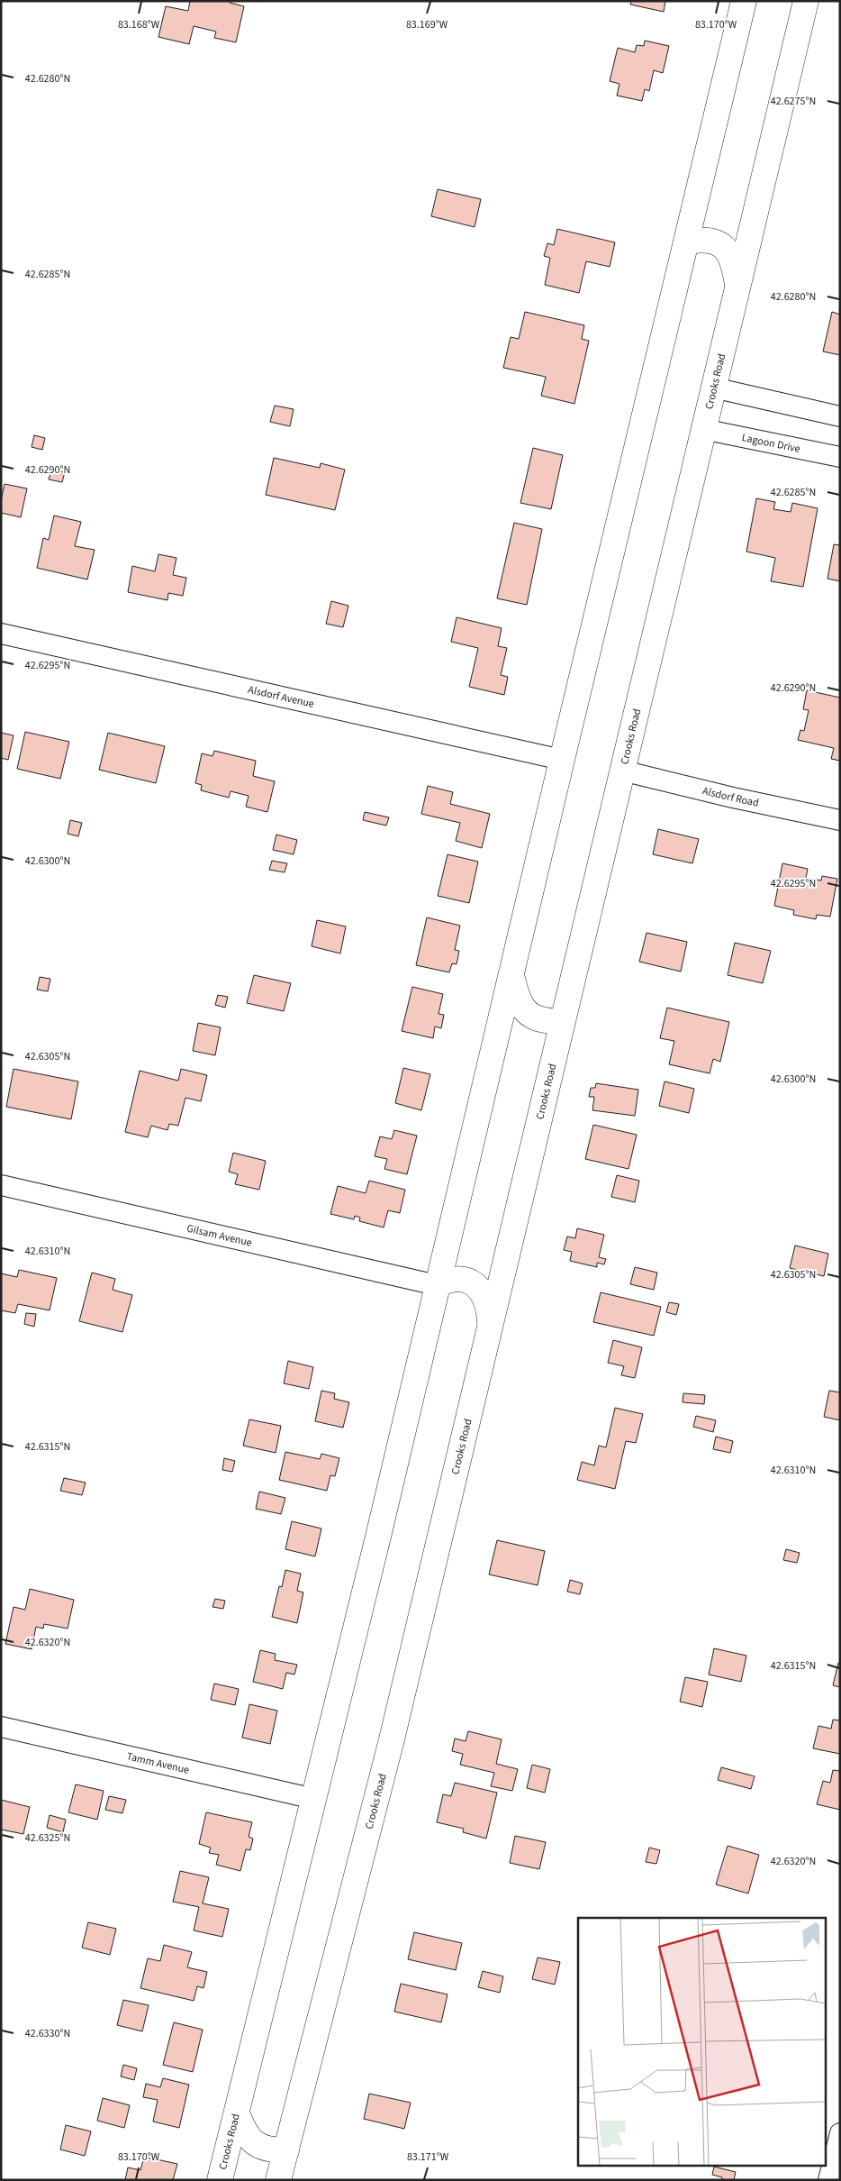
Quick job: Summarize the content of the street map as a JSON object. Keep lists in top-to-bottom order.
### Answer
{
  "streets": {
    "main road": ["Crooks Road"],
    "street": [
      "Lagoon Drive",
      "Alsdorf Avenue",
      "Alsdorf Road",
      "Gilsam Avenue",
      "Tamm Avenue"
    ]
  },
  "crossings": [
    ["Crooks Road", "Lagoon Drive"],
    ["Crooks Road", "Alsdorf Avenue"],
    ["Crooks Road", "Alsdorf Road"],
    ["Crooks Road", "Gilsam Avenue"],
    ["Crooks Road", "Tamm Avenue"]
  ],
  "coordinates": [
    "83.168°W",
    "83.169°W",
    "83.170°W",
    "42.6280°N",
    "42.6275°N",
    "42.6285°N",
    "42.6290°N",
    "42.6295°N",
    "42.6300°N",
    "42.6305°N",
    "42.6310°N",
    "42.6315°N",
    "42.6320°N",
    "42.6325°N",
    "42.6330°N",
    "83.171°W"
  ]
}
